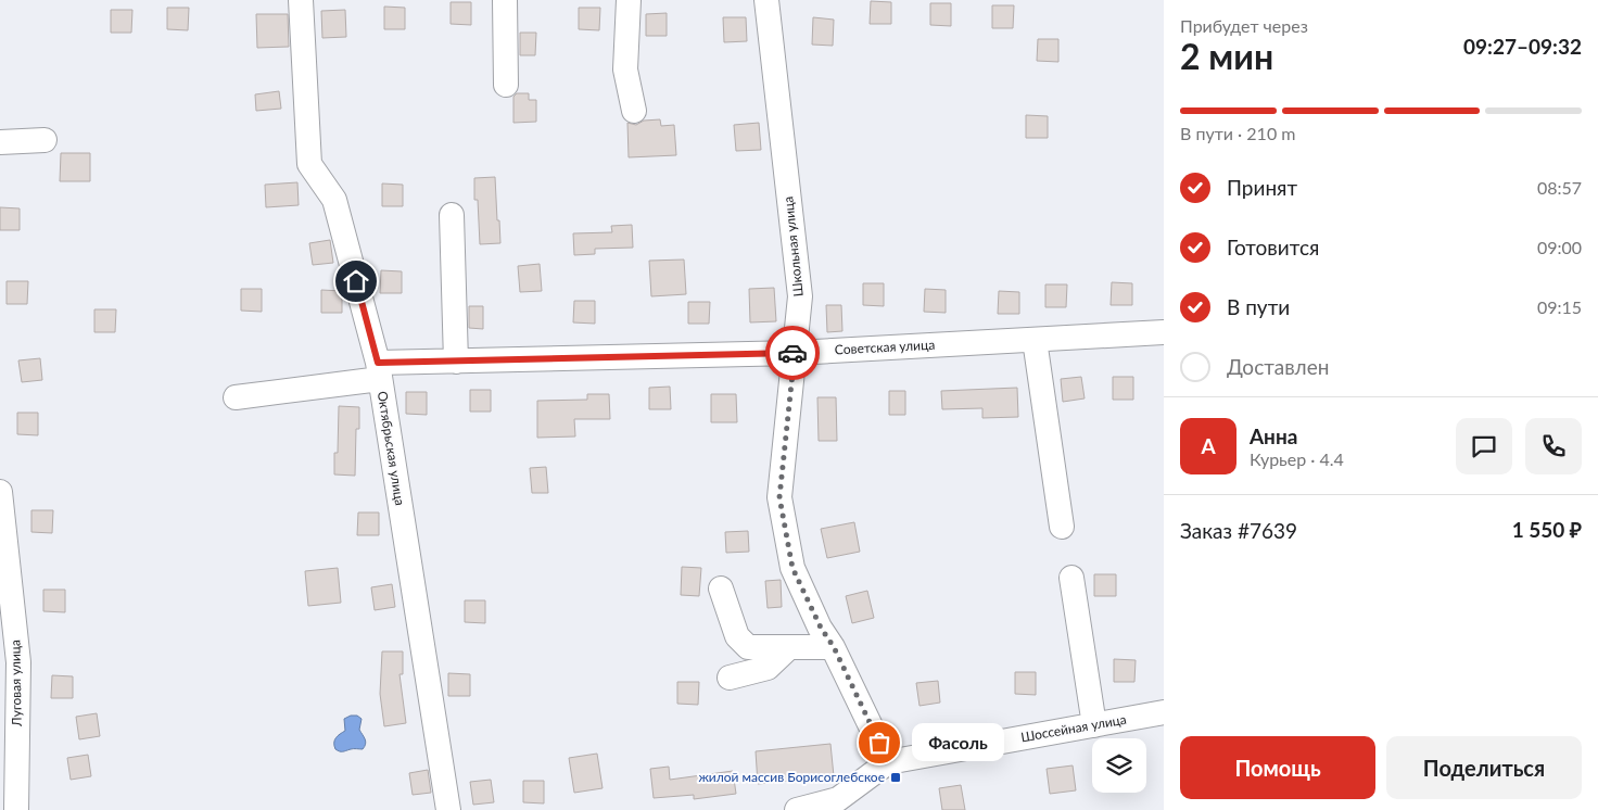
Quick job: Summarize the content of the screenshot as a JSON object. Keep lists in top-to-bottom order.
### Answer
{
  "streets": {
    "street": [
      "Школьная улица",
      "Советская улица",
      "Октябрьская улица",
      "Луговая улица",
      "Шоссейная улица"
    ]
  },
  "crossings": [
    ["Школьная улица", "Советская улица"],
    ["Школьная улица", "Шоссейная улица"],
    ["Советская улица", "Октябрьская улица"]
  ],
  "places": {
    "other": ["Фасоль"],
    "transit": ["жилой массив Борисоглебское"]
  },
  "page": {
    "heading": ["2 мин", "Прибудет через", "09:27–09:32"],
    "panel": [
      "Анна",
      "Курьер · 4.4",
      "Заказ #7639",
      "1 550 ₽"
    ],
    "bar": "В пути · 210 m",
    "list": [
      ["Принят", "08:57"],
      ["Готовится", "09:00"],
      ["В пути", "09:15"],
      "Доставлен"
    ],
    "round": "А",
    "bubble": "Фасоль",
    "buttons": ["Помощь", "Поделиться"]
  }
}
